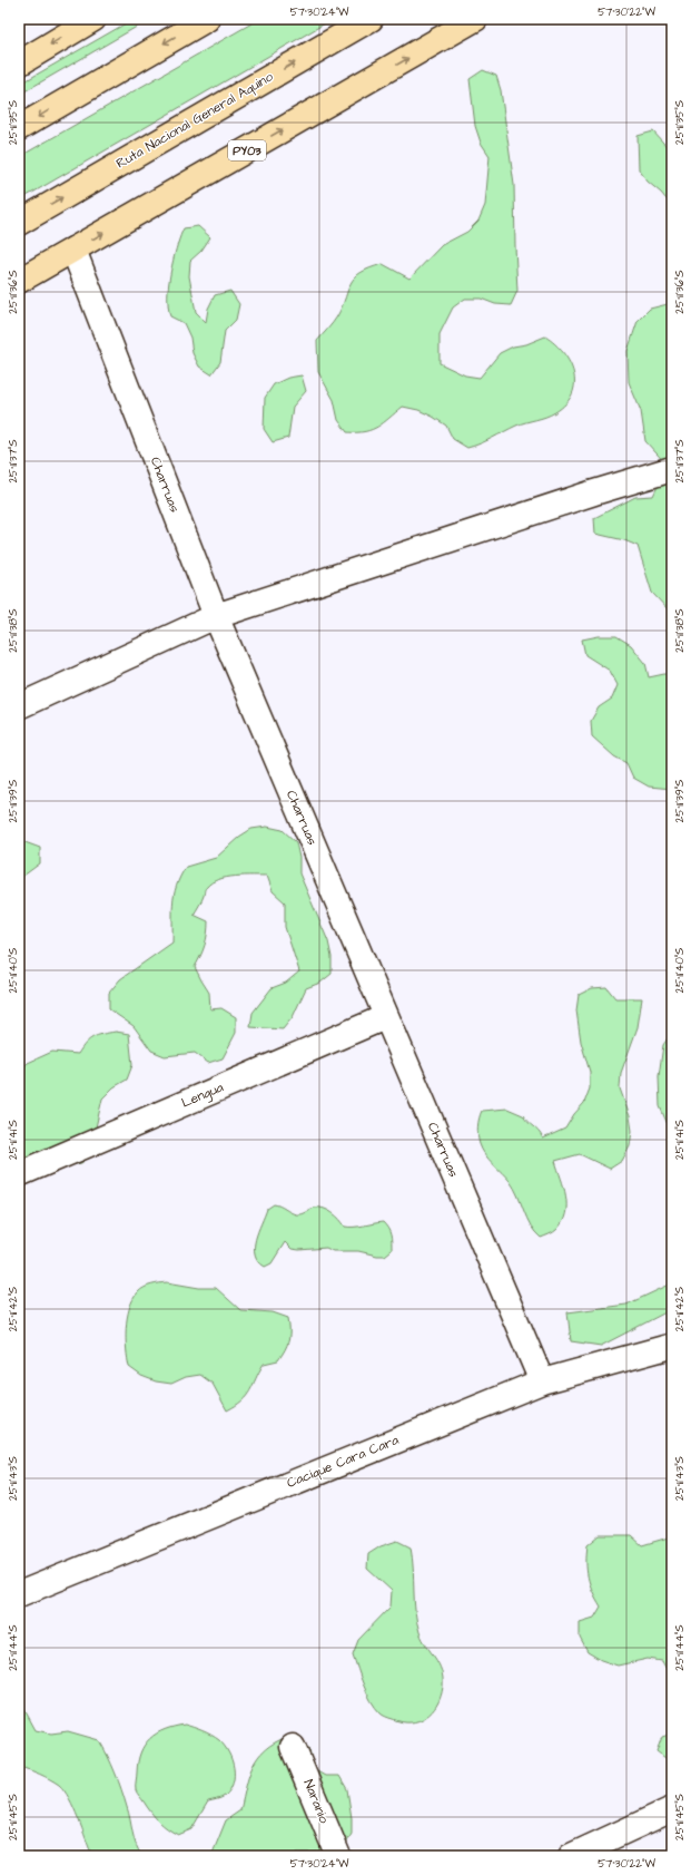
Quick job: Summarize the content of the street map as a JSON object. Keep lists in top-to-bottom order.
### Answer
{
  "streets": {
    "main road": ["Ruta Nacional General Aquino", "PY03"],
    "street": [
      "Charruas",
      "Lengua",
      "Cacique Cara Cara",
      "Naranio"
    ]
  },
  "crossings": [
    ["PY03", "Charruas"],
    ["Charruas", "Lengua"],
    ["Charruas", "Cacique Cara Cara"]
  ],
  "coordinates": [
    "57°30'24\"W",
    "57°30'22\"W",
    "25°11'35\"S",
    "25°11'36\"S",
    "25°11'37\"S",
    "25°11'38\"S",
    "25°11'39\"S",
    "25°11'40\"S",
    "25°11'41\"S",
    "25°11'42\"S",
    "25°11'43\"S",
    "25°11'44\"S",
    "25°11'45\"S"
  ]
}
